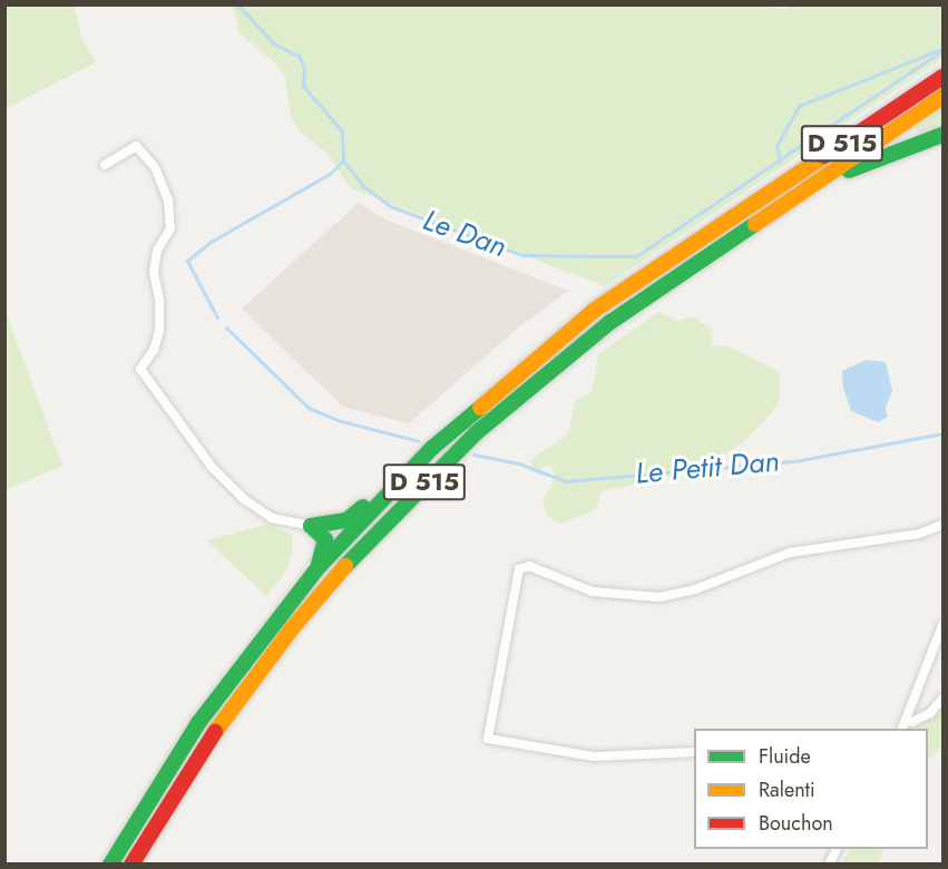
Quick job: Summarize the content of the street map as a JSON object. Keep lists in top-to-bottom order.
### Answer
{
  "streets": {
    "highway": ["D 515"]
  },
  "water": ["Le Dan", "Le Petit Dan"],
  "legend": ["Fluide", "Ralenti", "Bouchon"]
}
